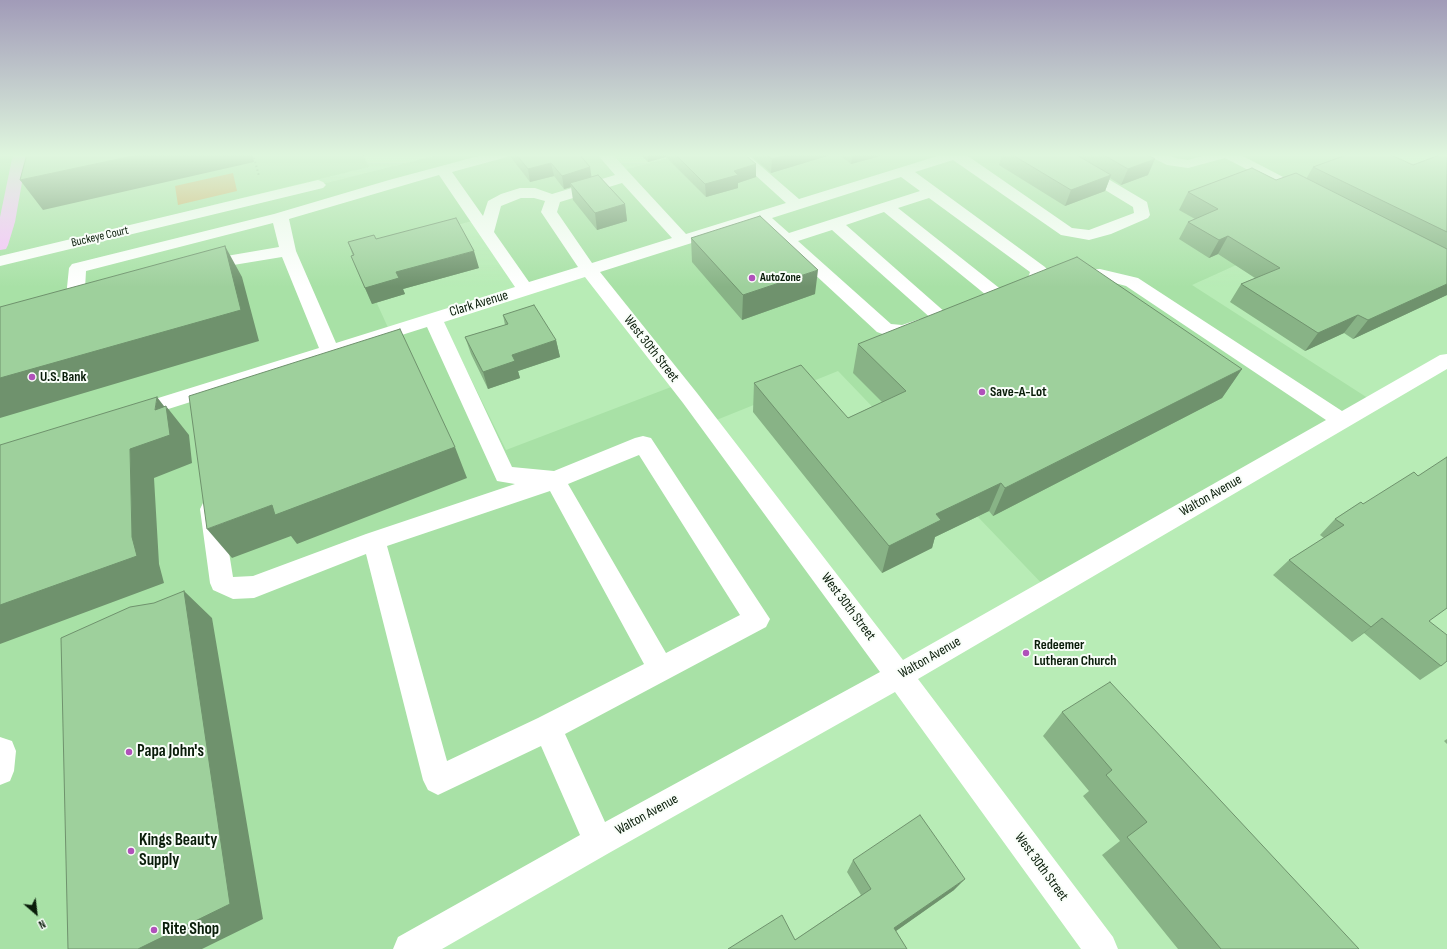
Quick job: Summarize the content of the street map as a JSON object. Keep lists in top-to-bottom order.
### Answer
{
  "streets": {
    "street": [
      "Buckeye Court",
      "Clark Avenue",
      "West 30th Street",
      "Walton Avenue"
    ]
  },
  "crossings": [
    ["Clark Avenue", "West 30th Street"],
    ["West 30th Street", "Walton Avenue"]
  ],
  "places": [
    "AutoZone",
    "U.S. Bank",
    "Save-A-Lot",
    "Redeemer Lutheran Church",
    "Papa John's",
    "Kings Beauty Supply",
    "Rite Shop"
  ],
  "north": "bottom right"
}
